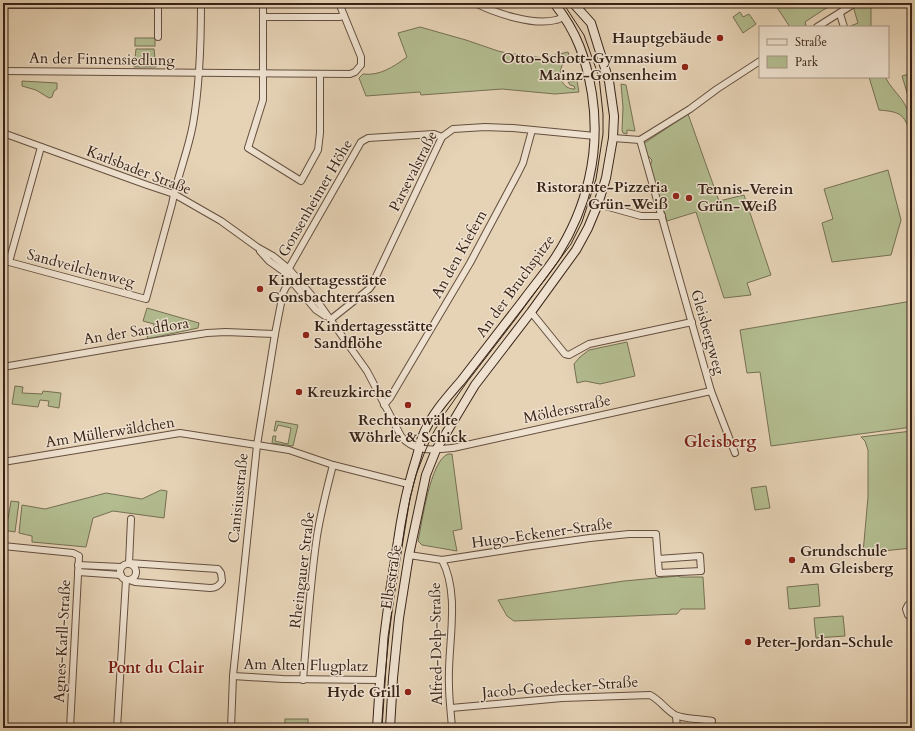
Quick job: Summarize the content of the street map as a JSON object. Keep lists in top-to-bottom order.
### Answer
{
  "streets": {
    "main road": ["An der Bruchspitze", "Elbestraße"],
    "street": [
      "An der Finnensiedlung",
      "Karlsbader Straße",
      "Parsevalstraße",
      "Gonsenheimer Höhe",
      "An den Kiefern",
      "Sandveilchenweg",
      "An der Sandflora",
      "Gleisbergweg",
      "Möldersstraße",
      "Am Müllerwäldchen",
      "Canisiusstraße",
      "Hugo-Eckener-Straße",
      "Rheingauer Straße",
      "Agnes-Karll-Straße",
      "Alfred-Delp-Straße",
      "Am Alten Flugplatz",
      "Jacob-Goedecker-Straße"
    ]
  },
  "crossings": [
    ["Karlsbader Straße", "Parsevalstraße"],
    ["Karlsbader Straße", "Gonsenheimer Höhe"],
    ["Karlsbader Straße", "An den Kiefern"],
    ["Karlsbader Straße", "Sandveilchenweg"],
    ["Karlsbader Straße", "An der Bruchspitze"],
    ["Karlsbader Straße", "Canisiusstraße"],
    ["Karlsbader Straße", "Elbestraße"],
    ["Parsevalstraße", "Gonsenheimer Höhe"],
    ["Parsevalstraße", "An den Kiefern"],
    ["Parsevalstraße", "An der Bruchspitze"],
    ["An der Bruchspitze", "Elbestraße"],
    ["An der Sandflora", "Canisiusstraße"],
    ["Gleisbergweg", "Möldersstraße"],
    ["Möldersstraße", "Elbestraße"],
    ["Am Müllerwäldchen", "Canisiusstraße"],
    ["Am Müllerwäldchen", "Rheingauer Straße"],
    ["Am Müllerwäldchen", "Elbestraße"],
    ["Canisiusstraße", "Am Alten Flugplatz"],
    ["Hugo-Eckener-Straße", "Elbestraße"],
    ["Hugo-Eckener-Straße", "Alfred-Delp-Straße"],
    ["Rheingauer Straße", "Am Alten Flugplatz"],
    ["Elbestraße", "Am Alten Flugplatz"],
    ["Alfred-Delp-Straße", "Jacob-Goedecker-Straße"]
  ],
  "districts": ["Gleisberg", "Pont du Clair"],
  "places": [
    "Hauptgebäude",
    "Otto-Schott-Gymnasium Mainz-Gonsenheim",
    "Ristorante-Pizzeria Grün-Weiß",
    "Tennis-Verein Grün-Weiß",
    "Kindertagesstätte Gonsbachterrassen",
    "Kindertagesstätte Sandflöhe",
    "Kreuzkirche",
    "Rechtsanwälte Wöhrle & Schick",
    "Grundschule Am Gleisberg",
    "Peter-Jordan-Schule",
    "Hyde Grill"
  ],
  "legend": ["Straße", "Park"]
}
